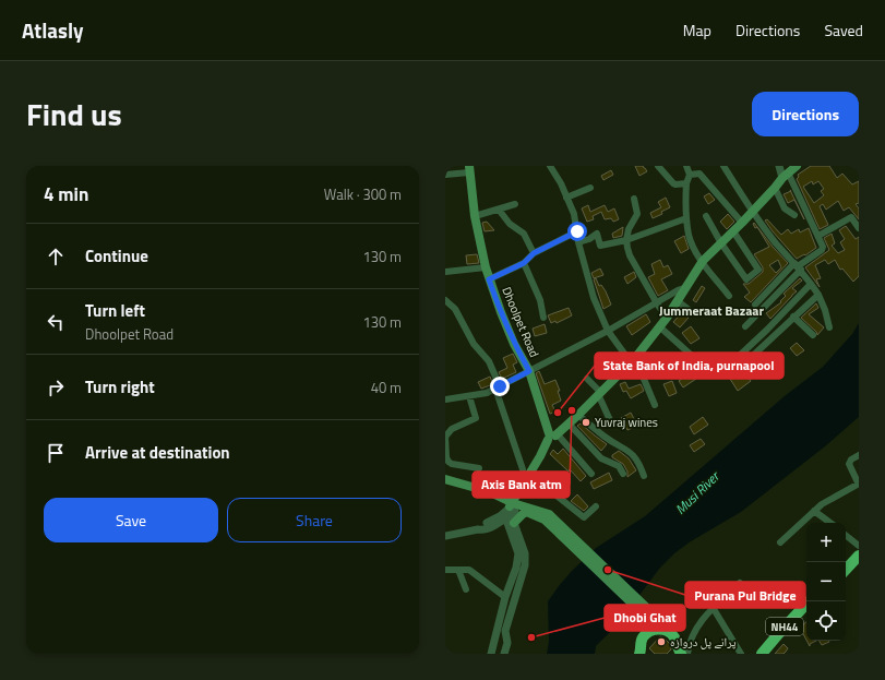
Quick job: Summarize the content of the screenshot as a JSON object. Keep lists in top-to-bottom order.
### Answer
{
  "streets": {
    "highway": ["NH44"],
    "main road": ["Dhoolpet Road"]
  },
  "districts": ["Jummeraat Bazaar"],
  "water": ["Musi River"],
  "places": [
    "Axis Bank atm",
    "State Bank of India, purnapool",
    "Yuvraj wines",
    "Purana Pul Bridge",
    "Dhobi Ghat",
    "پرانے پل دروازہ"
  ],
  "page": {
    "header": "Atlasly",
    "nav": ["Map", "Directions", "Saved"],
    "title": "Find us",
    "buttons": [
      "Directions",
      ["Save", "Share"]
    ],
    "heading": ["4 min", "Walk · 300 m"],
    "list": [
      ["Continue", "130 m"],
      ["Turn left", "Dhoolpet Road", "130 m"],
      ["Turn right", "40 m"],
      "Arrive at destination"
    ],
    "map_buttons": ["+", "−"]
  }
}
